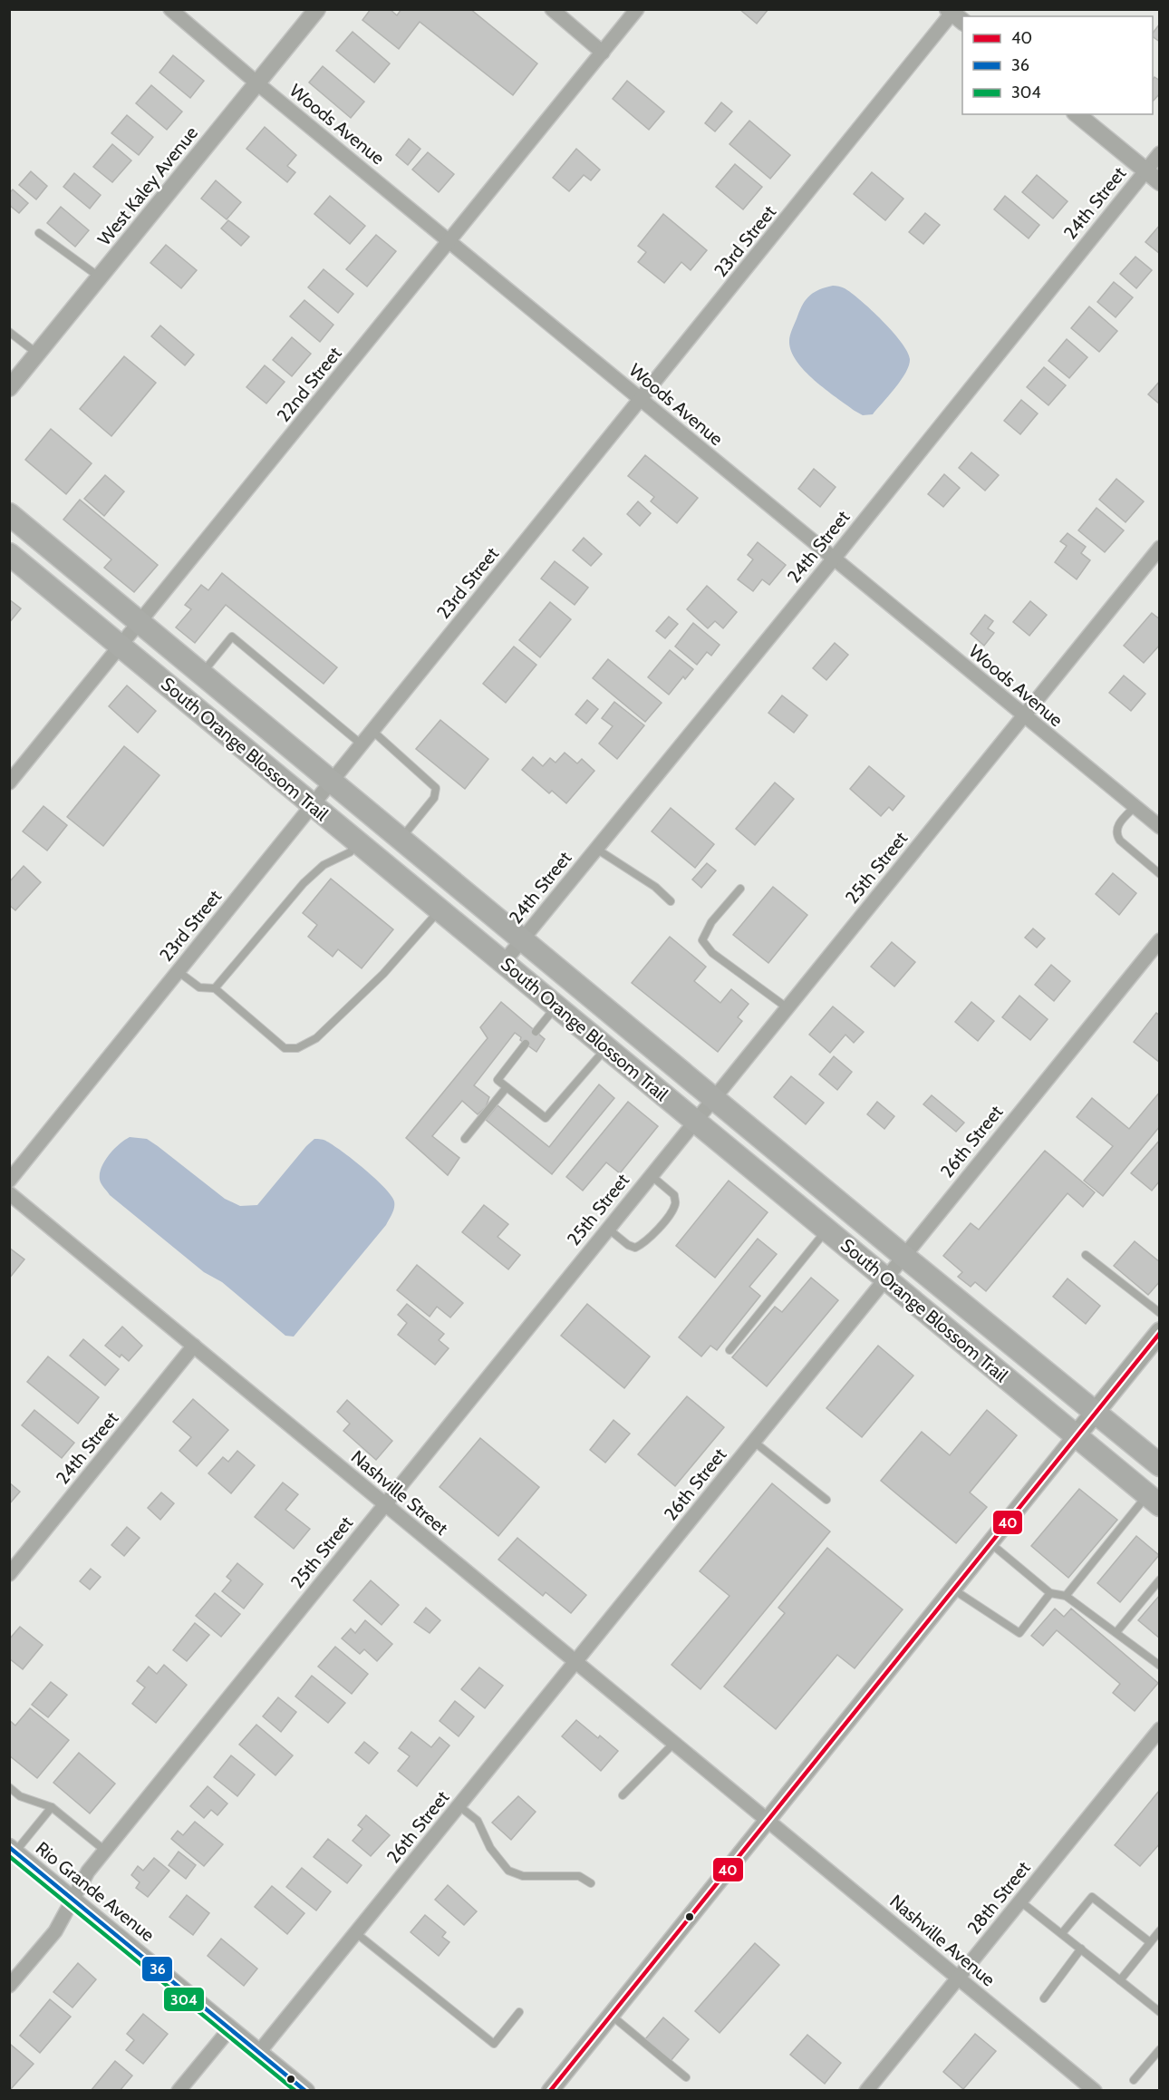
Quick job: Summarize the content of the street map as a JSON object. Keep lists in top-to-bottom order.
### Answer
{
  "streets": {
    "main road": ["South Orange Blossom Trail"],
    "street": [
      "Woods Avenue",
      "West Kaley Avenue",
      "24th Street",
      "23rd Street",
      "22nd Street",
      "25th Street",
      "26th Street",
      "Nashville Street",
      "Rio Grande Avenue",
      "28th Street",
      "Nashville Avenue"
    ]
  },
  "crossings": [
    ["Woods Avenue", "West Kaley Avenue"],
    ["Woods Avenue", "24th Street"],
    ["Woods Avenue", "23rd Street"],
    ["Woods Avenue", "22nd Street"],
    ["Woods Avenue", "25th Street"],
    ["24th Street", "South Orange Blossom Trail"],
    ["24th Street", "Nashville Street"],
    ["23rd Street", "South Orange Blossom Trail"],
    ["22nd Street", "South Orange Blossom Trail"],
    ["South Orange Blossom Trail", "25th Street"],
    ["South Orange Blossom Trail", "26th Street"],
    ["25th Street", "Nashville Street"],
    ["25th Street", "Rio Grande Avenue"],
    ["26th Street", "Nashville Street"],
    ["26th Street", "Rio Grande Avenue"],
    ["Nashville Street", "Nashville Avenue"],
    ["28th Street", "Nashville Avenue"]
  ],
  "lines": ["transit line 40", "transit line 36", "transit line 304"],
  "legend": ["40", "36", "304"]
}
